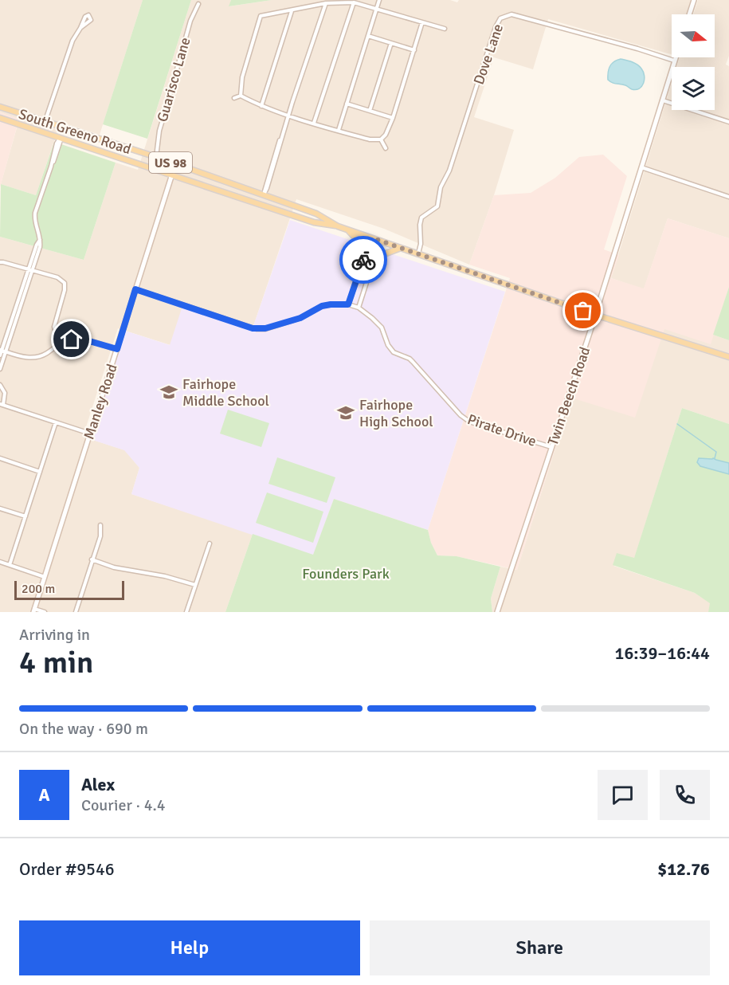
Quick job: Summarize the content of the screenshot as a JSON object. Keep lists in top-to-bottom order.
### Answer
{
  "streets": {
    "main road": ["South Greeno Road", "US 98"],
    "street": [
      "Dove Lane",
      "Guarisco Lane",
      "Twin Beech Road",
      "Manley Road",
      "Pirate Drive"
    ]
  },
  "crossings": [
    ["Dove Lane", "South Greeno Road"],
    ["Dove Lane", "Twin Beech Road"],
    ["Guarisco Lane", "South Greeno Road"],
    ["South Greeno Road", "Twin Beech Road"],
    ["South Greeno Road", "Manley Road"],
    ["Twin Beech Road", "Pirate Drive"],
    ["Manley Road", "Pirate Drive"]
  ],
  "parks": ["Founders Park"],
  "places": {
    "school or university": ["Fairhope Middle School", "Fairhope High School"]
  },
  "scale_bar": "200 m",
  "north": "right",
  "page": {
    "scale": "200 m",
    "heading": ["4 min", "Arriving in", "16:39–16:44"],
    "panel": [
      "Alex",
      "Courier · 4.4",
      "Order #9546",
      "$12.76"
    ],
    "bar": "On the way · 690 m",
    "round": "A",
    "buttons": ["Help", "Share"]
  }
}
